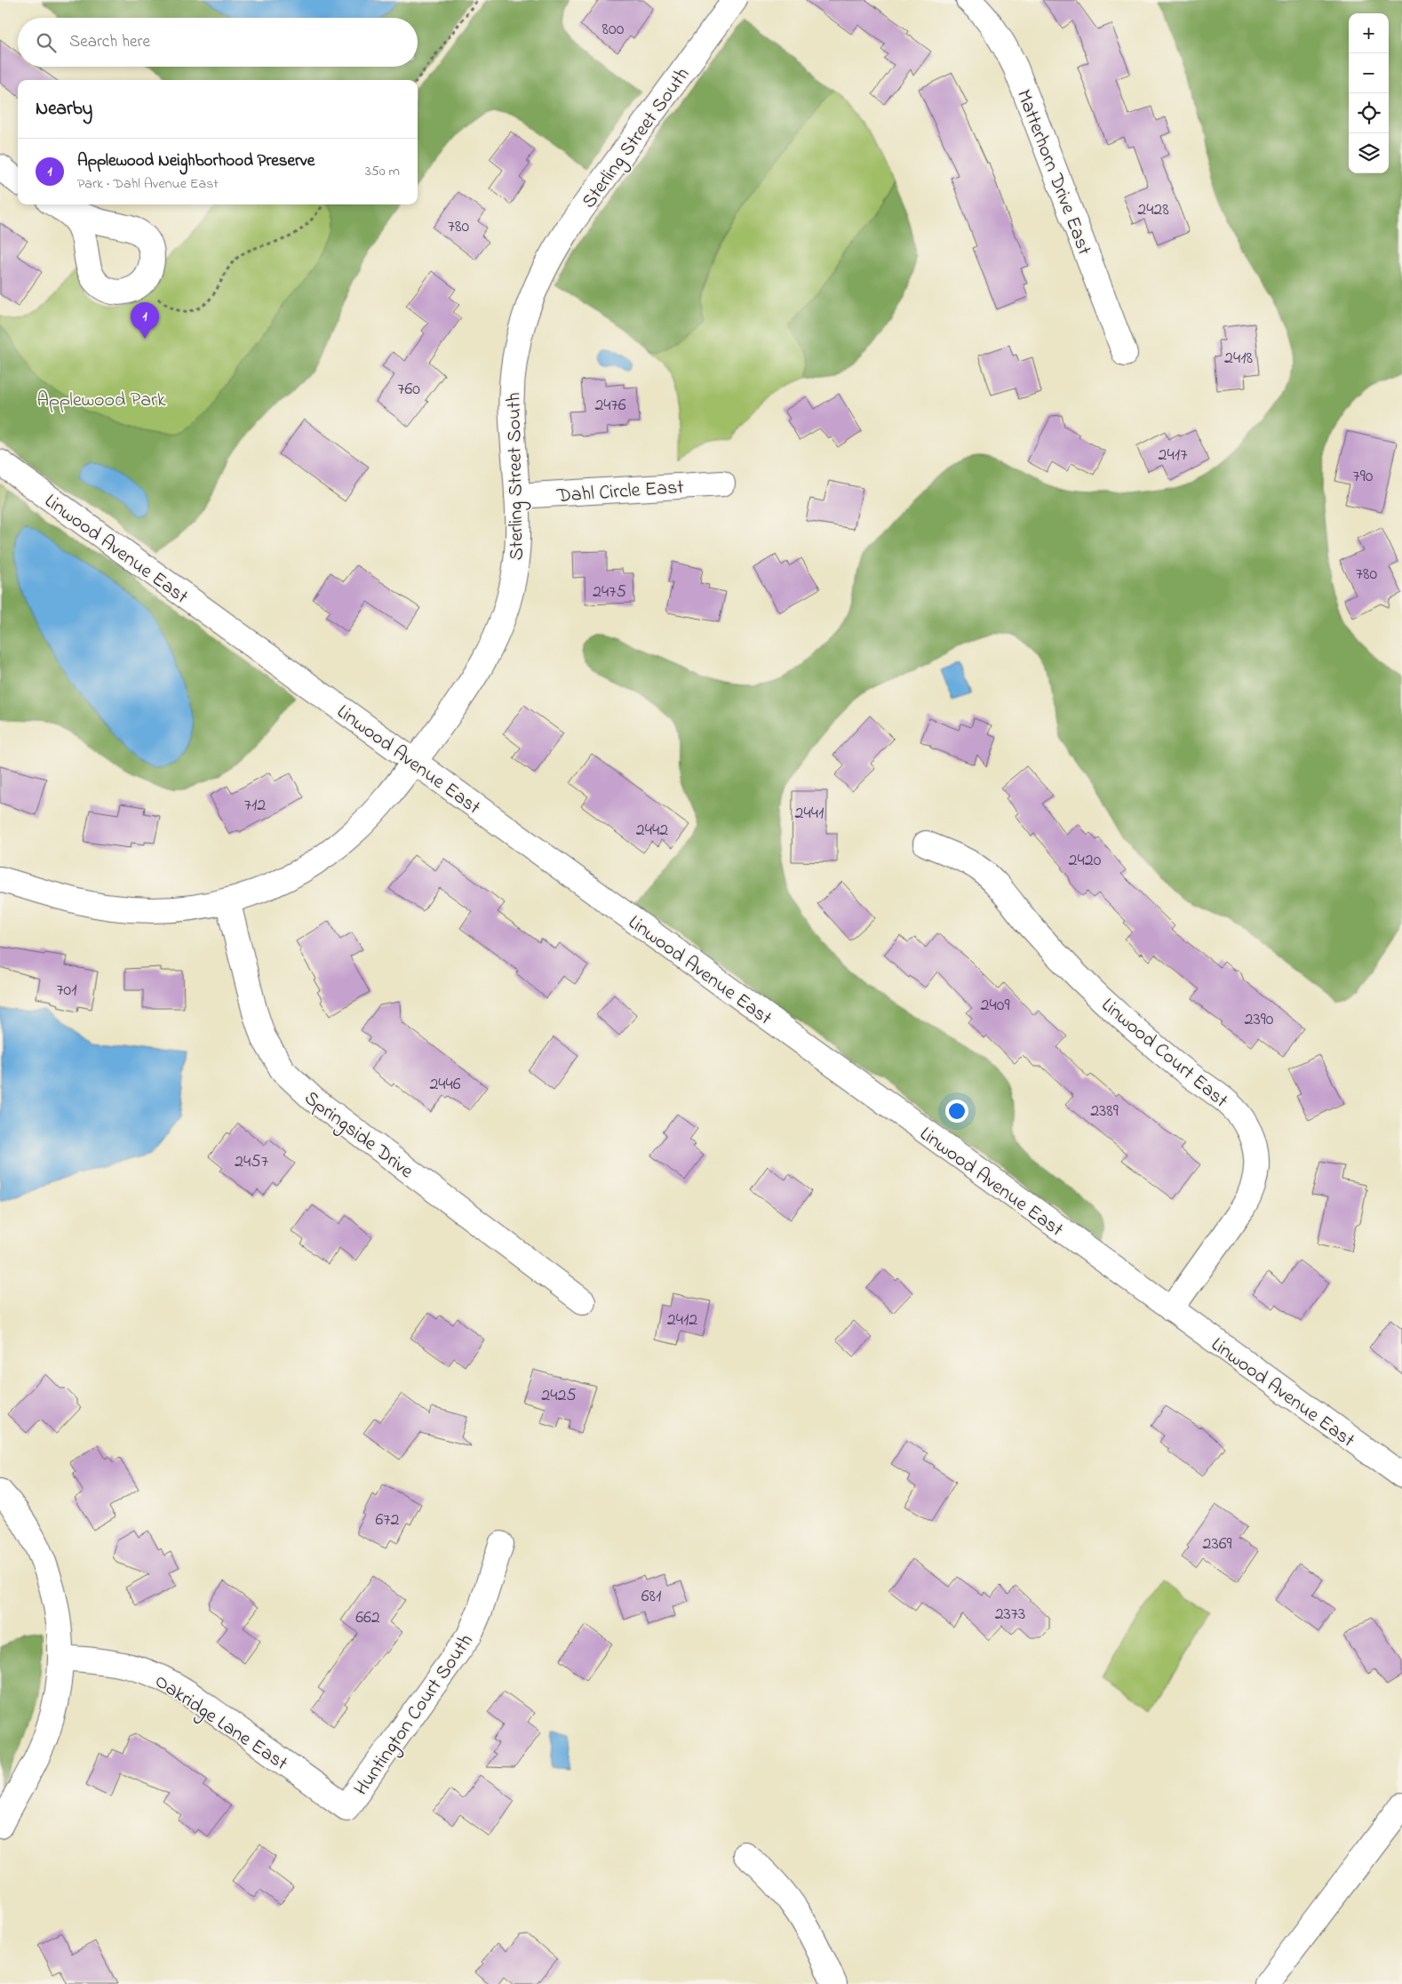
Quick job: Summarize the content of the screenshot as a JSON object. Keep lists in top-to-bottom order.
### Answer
{
  "streets": {
    "street": [
      "Sterling Street South",
      "Matterhorn Drive East",
      "Dahl Circle East",
      "Linwood Avenue East",
      "Linwood Court East",
      "Springside Drive",
      "Huntington Court South",
      "Oakridge Lane East"
    ]
  },
  "crossings": [
    ["Sterling Street South", "Dahl Circle East"],
    ["Sterling Street South", "Linwood Avenue East"],
    ["Sterling Street South", "Springside Drive"],
    ["Linwood Avenue East", "Linwood Court East"],
    ["Huntington Court South", "Oakridge Lane East"]
  ],
  "parks": ["Applewood Park"],
  "house_numbers": [
    "800",
    "2428",
    "780",
    "2418",
    "760",
    "2476",
    "2417",
    "790",
    "780",
    "2475",
    "712",
    "2441",
    "2442",
    "2420",
    "701",
    "2409",
    "2390",
    "2446",
    "2389",
    "2457",
    "2412",
    "2425",
    "672",
    "2369",
    "681",
    "2373",
    "662"
  ],
  "page": {
    "map_buttons": ["+", "−"],
    "search": "Search here",
    "heading": "Nearby",
    "list": [
      {
        "mark": "1",
        "name": "Applewood Neighborhood Preserve",
        "note": "Park · Dahl Avenue East",
        "value": "350 m"
      }
    ],
    "pins": "1"
  }
}
